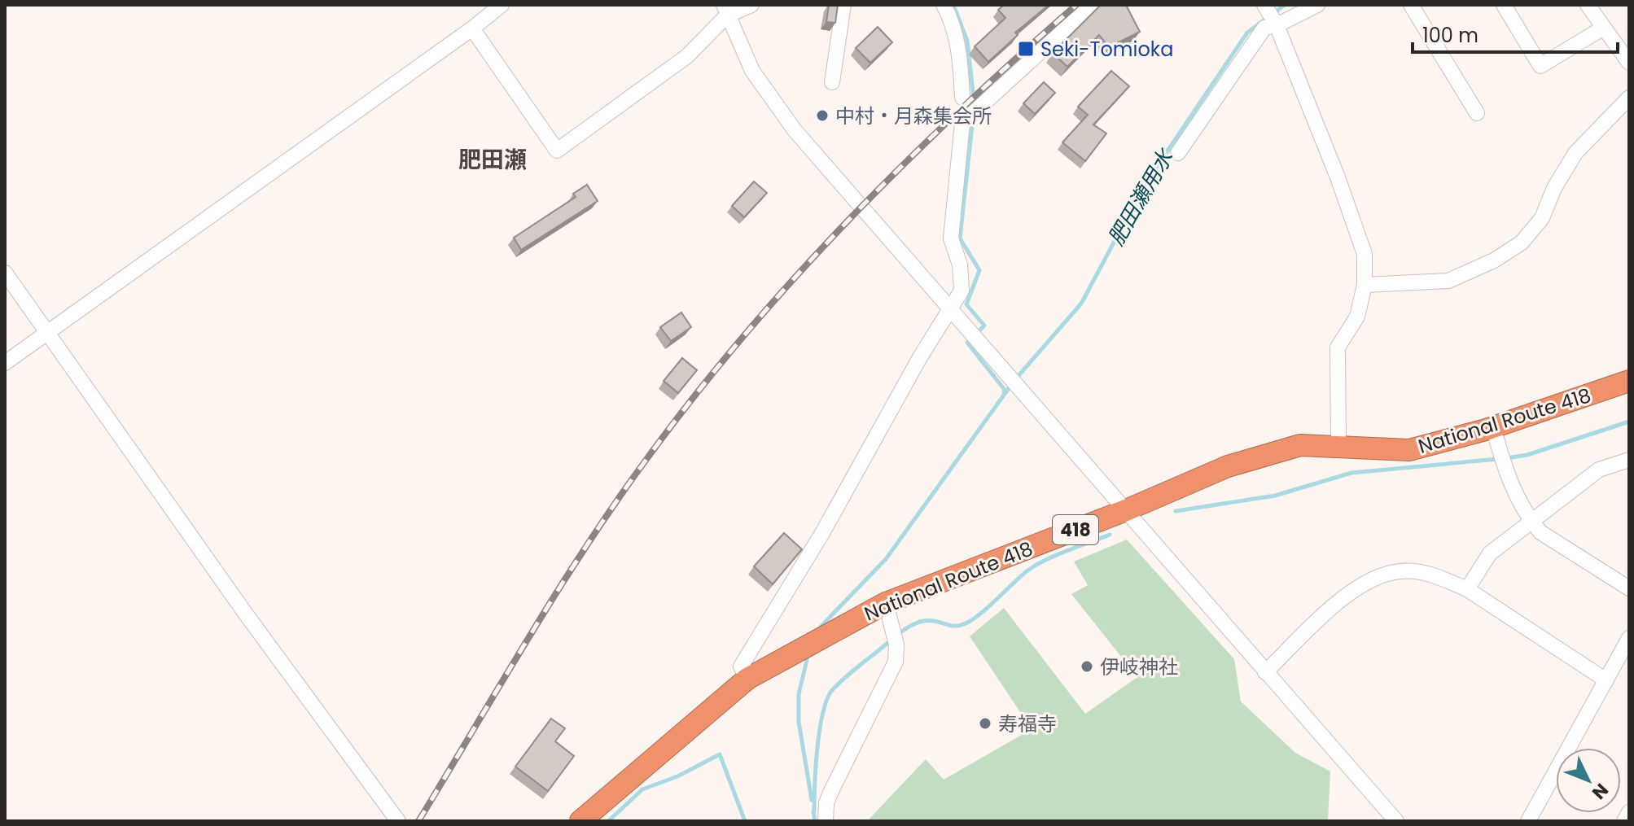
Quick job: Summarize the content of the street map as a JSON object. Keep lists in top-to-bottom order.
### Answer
{
  "streets": {
    "highway": ["National Route 418", "418"]
  },
  "districts": ["肥田瀬"],
  "water": ["肥田瀬用水"],
  "places": {
    "transit": ["Seki-Tomioka"],
    "other": ["中村・月森集会所", "伊岐神社", "寿福寺"]
  },
  "scale_bar": "100 m",
  "north": "bottom right"
}
